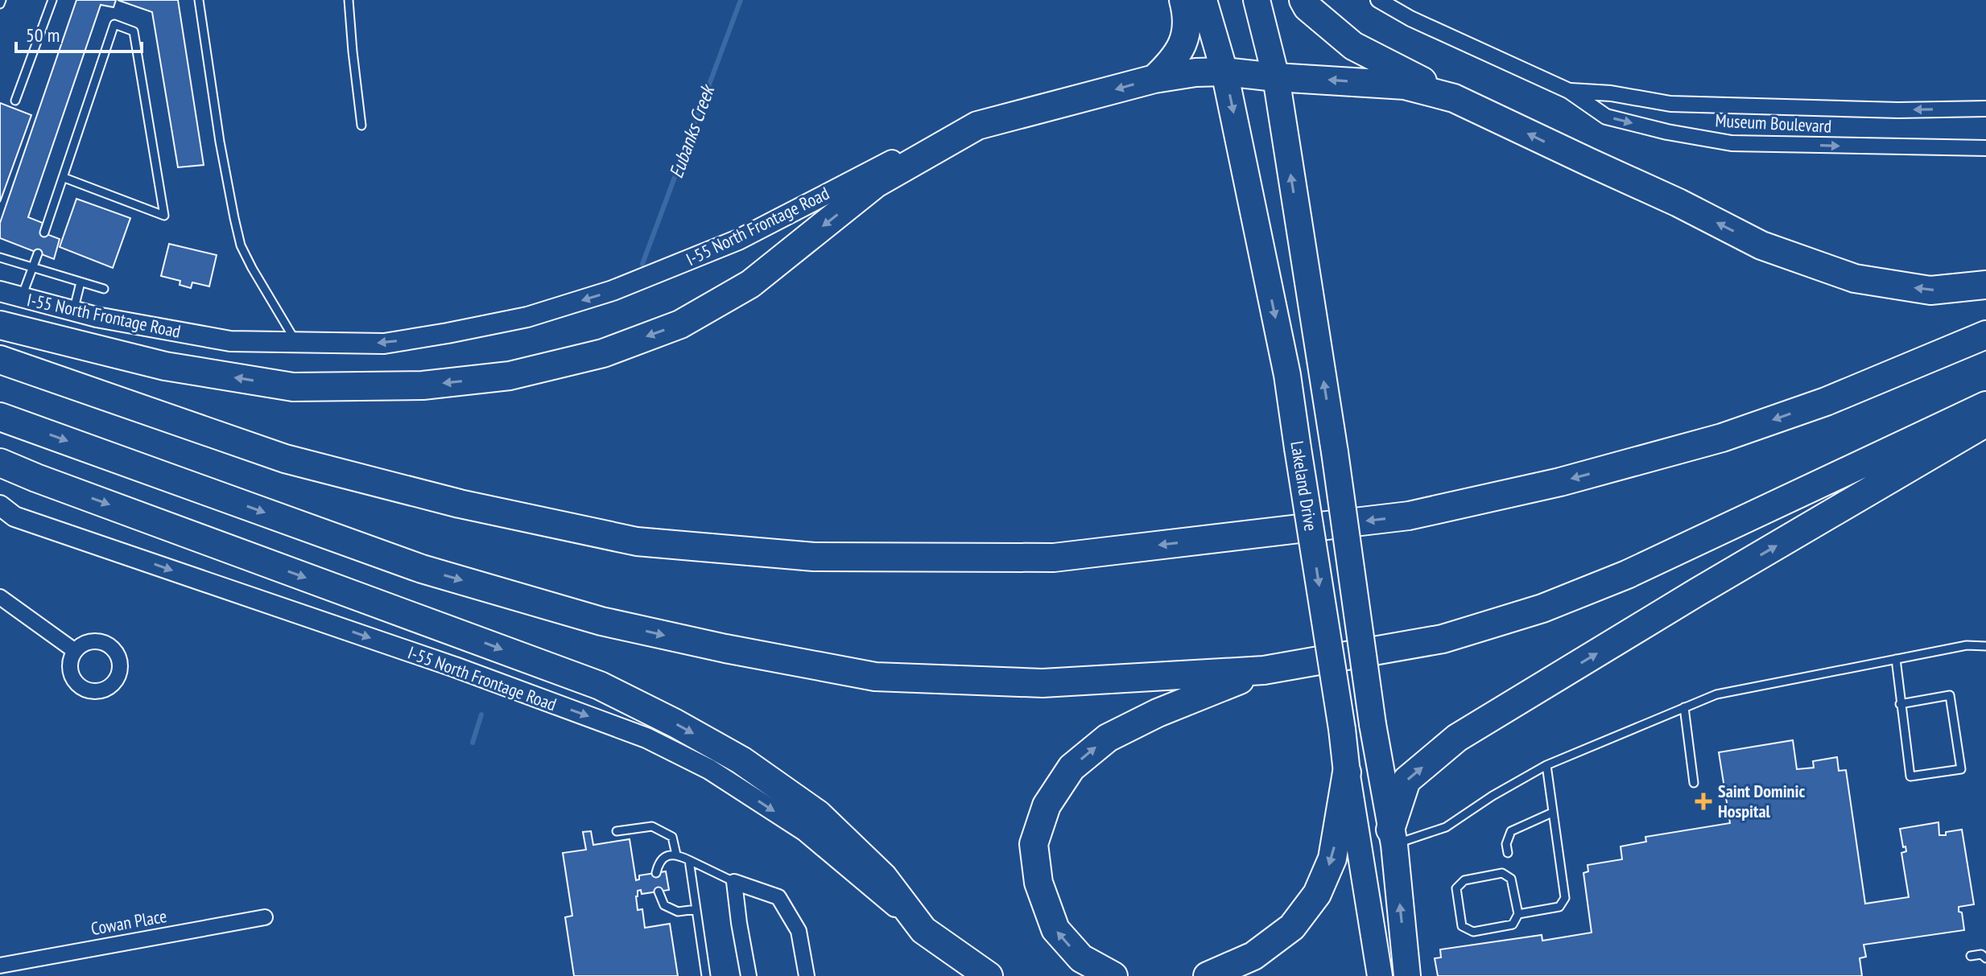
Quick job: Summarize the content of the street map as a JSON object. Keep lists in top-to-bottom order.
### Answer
{
  "streets": {
    "highway": ["Lakeland Drive"],
    "street": ["Museum Boulevard", "I-55 North Frontage Road", "Cowan Place"]
  },
  "water": ["Eubanks Creek"],
  "places": {
    "health": ["Saint Dominic Hospital"]
  },
  "scale_bar": "50 m"
}
